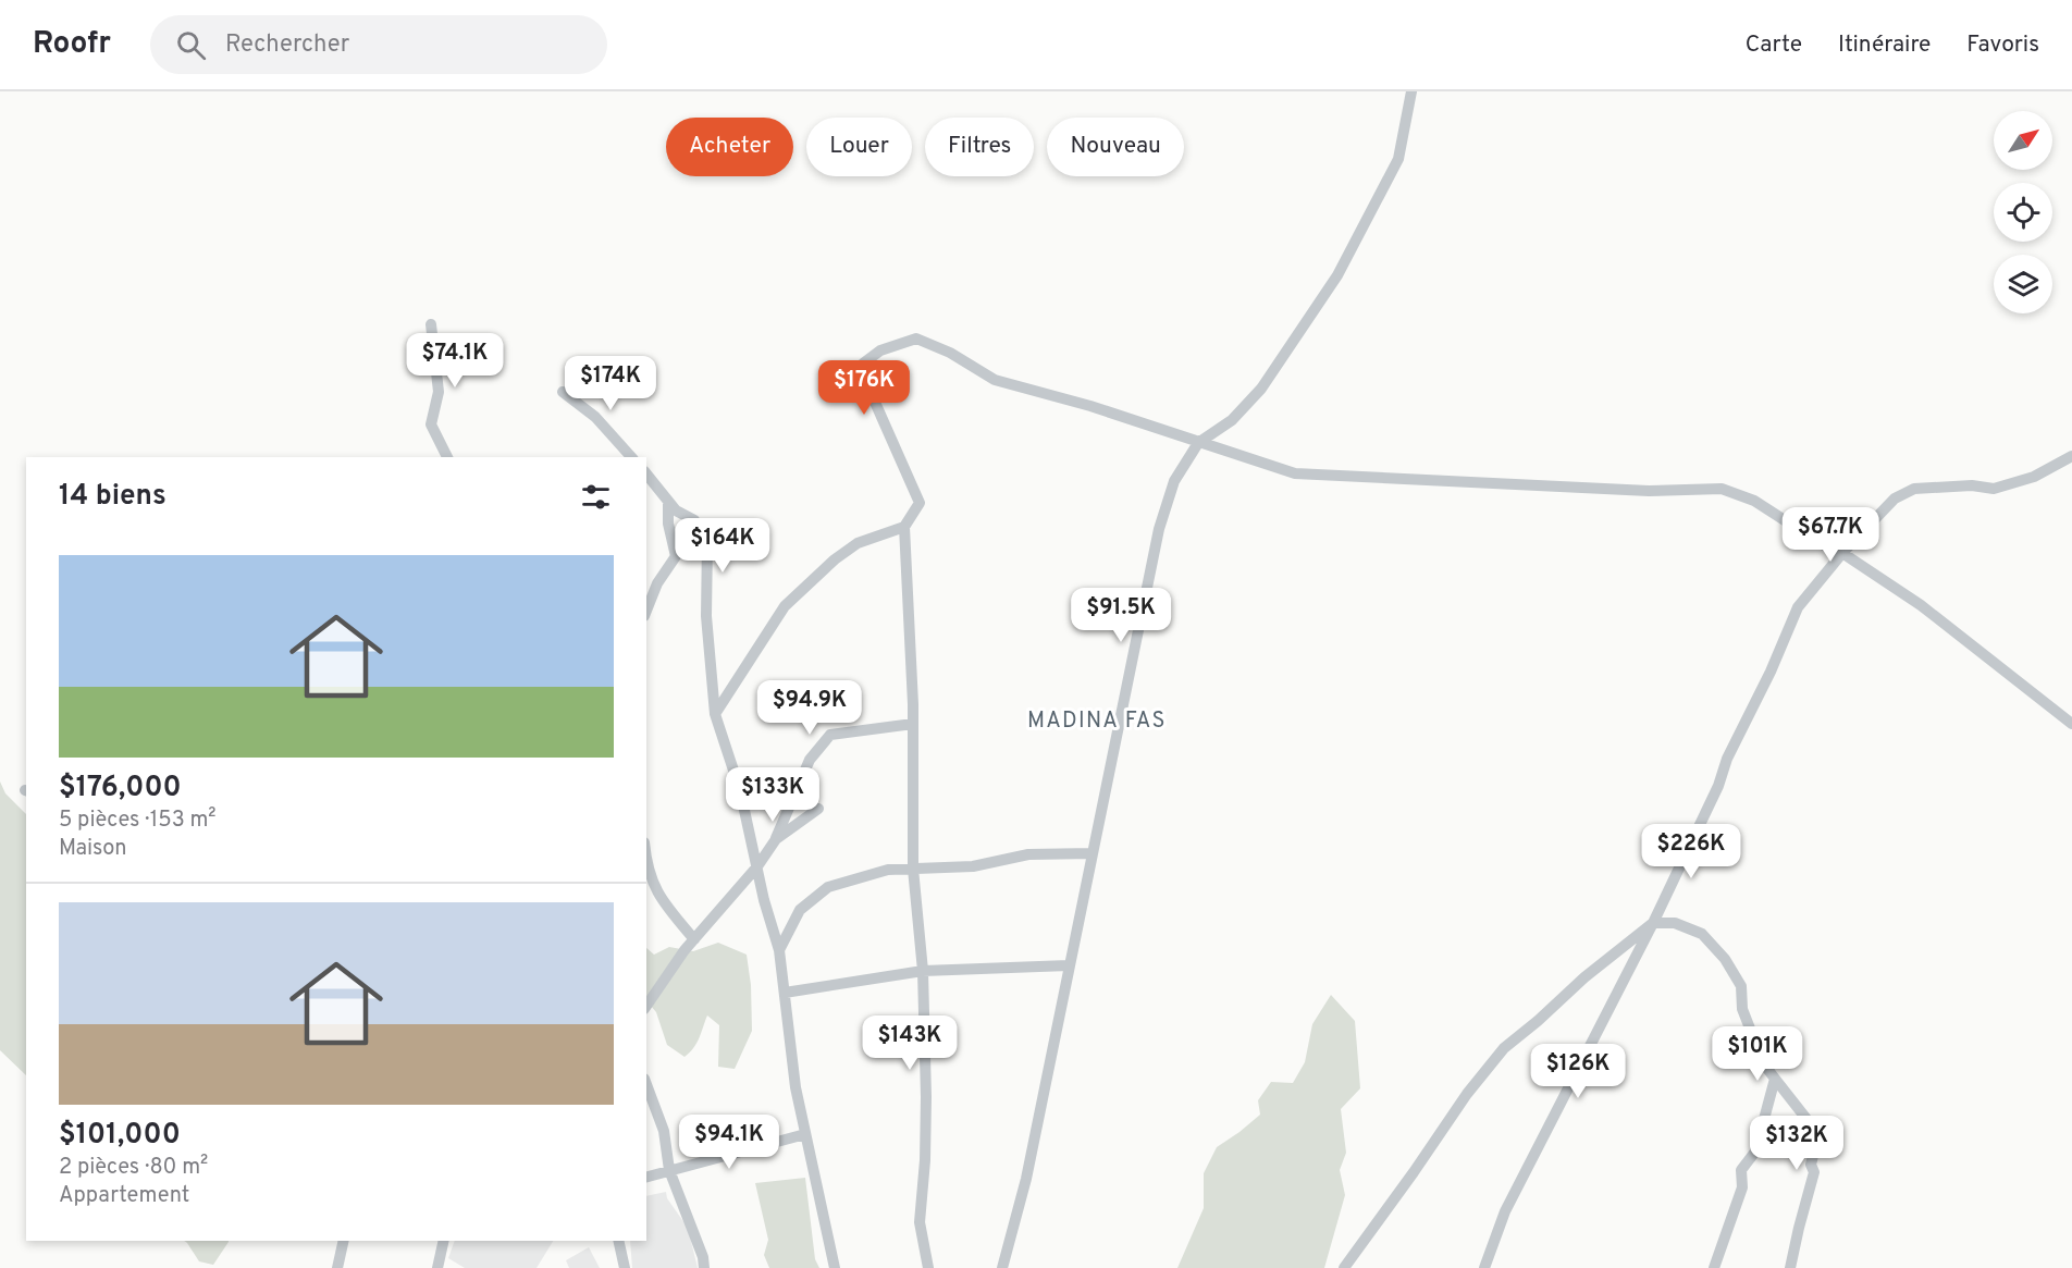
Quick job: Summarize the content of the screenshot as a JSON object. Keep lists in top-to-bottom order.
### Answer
{
  "districts": ["MADINA FAS"],
  "north": "top right",
  "page": {
    "header": "Roofr",
    "search": "Rechercher",
    "nav": ["Carte", "Itinéraire", "Favoris"],
    "chip": [
      "Acheter",
      "Louer",
      "Filtres",
      "Nouveau"
    ],
    "price": [
      "$74.1K",
      "$174K",
      "$176K",
      "$67.7K",
      "$164K",
      "$91.5K",
      "$94.9K",
      "$133K",
      "$226K",
      "$143K",
      "$101K",
      "$126K",
      "$94.1K",
      "$132K"
    ],
    "heading": "14 biens",
    "list": [
      {
        "name": "$176,000",
        "note": "5 pièces · 153 m² · Maison"
      },
      {
        "name": "$101,000",
        "note": "2 pièces · 80 m² · Appartement"
      }
    ]
  }
}
